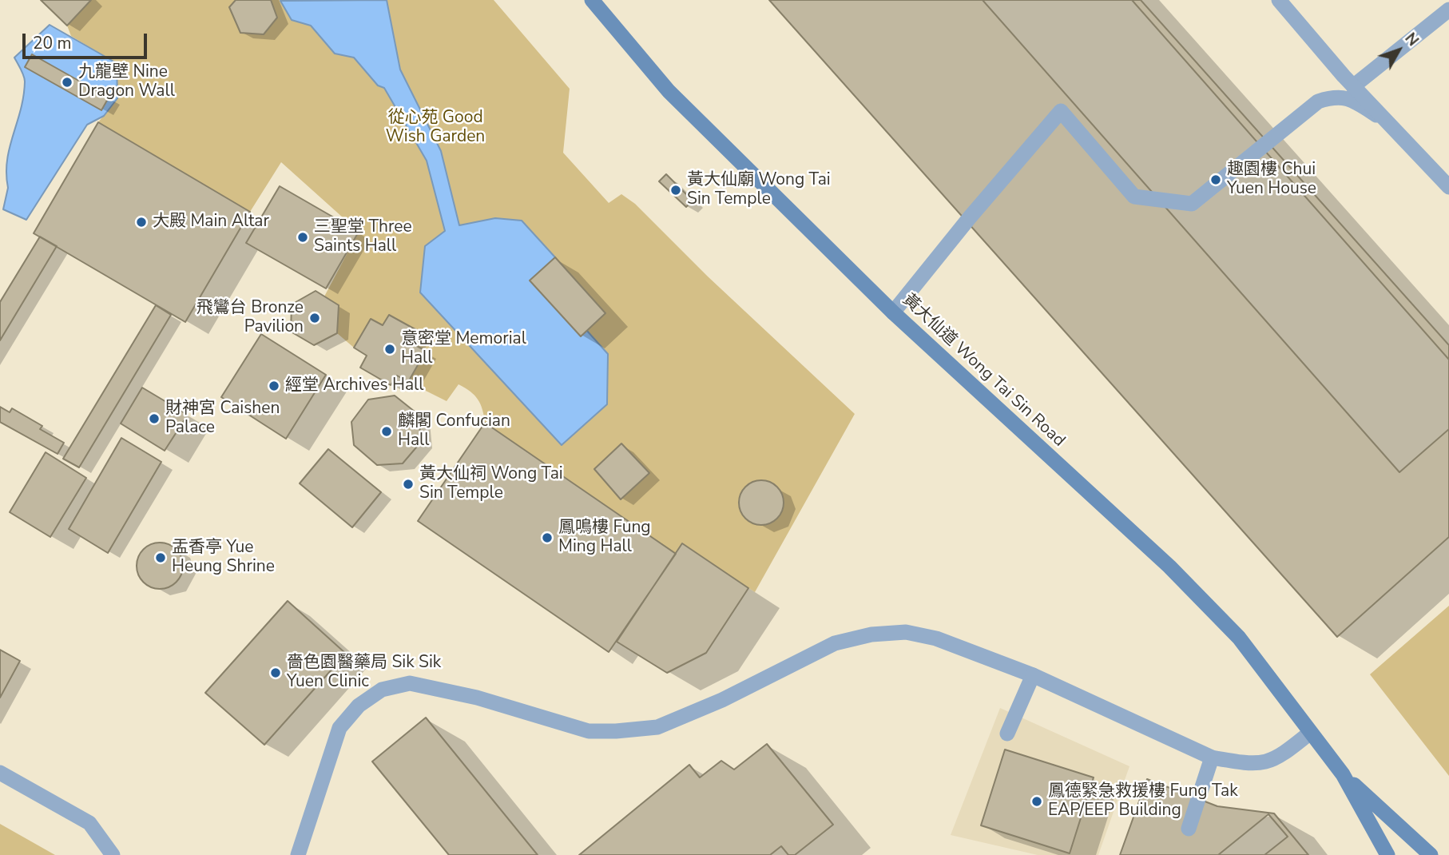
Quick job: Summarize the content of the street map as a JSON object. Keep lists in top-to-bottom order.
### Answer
{
  "streets": {
    "main road": ["黃大仙道 Wong Tai Sin Road"]
  },
  "parks": ["從心苑 Good Wish Garden"],
  "places": [
    "九龍壁 Nine Dragon Wall",
    "趣園樓 Chui Yuen House",
    "黃大仙廟 Wong Tai Sin Temple",
    "大殿 Main Altar",
    "三聖堂 Three Saints Hall",
    "飛鸞台 Bronze Pavilion",
    "意密堂 Memorial Hall",
    "經堂 Archives Hall",
    "財神宮 Caishen Palace",
    "麟閣 Confucian Hall",
    "黃大仙祠 Wong Tai Sin Temple",
    "鳳鳴樓 Fung Ming Hall",
    "盂香亭 Yue Heung Shrine",
    "嗇色園醫藥局 Sik Sik Yuen Clinic",
    "鳳德緊急救援樓 Fung Tak EAP/EEP Building"
  ],
  "scale_bar": "20 m",
  "north": "top right"
}
